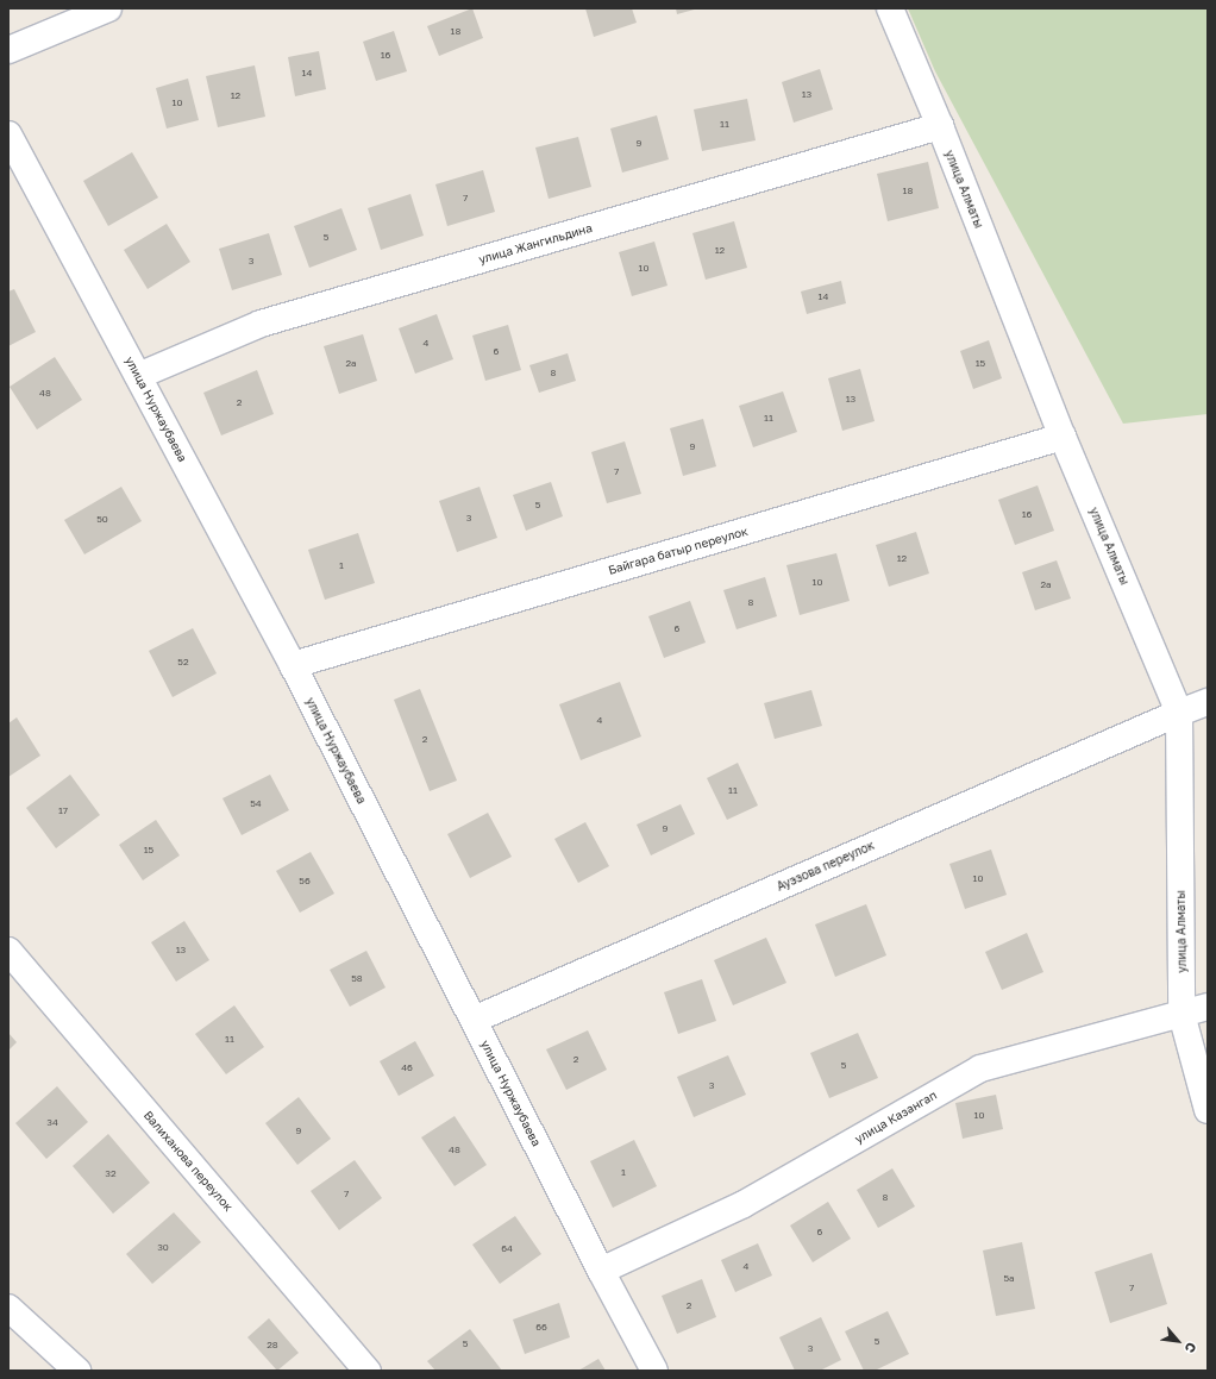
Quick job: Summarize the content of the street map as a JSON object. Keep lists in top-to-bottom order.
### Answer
{
  "streets": {
    "street": [
      "улица Алматы",
      "улица Жангильдина",
      "улица Нуржаубаева",
      "Байгара батыр переулок",
      "Ауэзова переулок",
      "улица Казангап",
      "Валиханова переулок"
    ]
  },
  "crossings": [
    ["улица Алматы", "улица Жангильдина"],
    ["улица Алматы", "Байгара батыр переулок"],
    ["улица Алматы", "Ауэзова переулок"],
    ["улица Алматы", "улица Казангап"],
    ["улица Жангильдина", "улица Нуржаубаева"],
    ["улица Нуржаубаева", "Байгара батыр переулок"],
    ["улица Нуржаубаева", "Ауэзова переулок"],
    ["улица Нуржаубаева", "улица Казангап"]
  ],
  "house_numbers": [
    "18",
    "16",
    "14",
    "13",
    "12",
    "10",
    "11",
    "9",
    "18",
    "7",
    "5",
    "12",
    "3",
    "10",
    "14",
    "4",
    "6",
    "2а",
    "15",
    "8",
    "48",
    "13",
    "2",
    "11",
    "9",
    "7",
    "5",
    "16",
    "3",
    "50",
    "12",
    "1",
    "10",
    "2а",
    "8",
    "6",
    "52",
    "4",
    "2",
    "11",
    "54",
    "17",
    "9",
    "15",
    "10",
    "56",
    "13",
    "58",
    "11",
    "2",
    "5",
    "46",
    "3",
    "10",
    "34",
    "9",
    "48",
    "1",
    "32",
    "7",
    "8",
    "6",
    "30",
    "64",
    "4",
    "5а",
    "7",
    "2",
    "66",
    "5",
    "5",
    "28",
    "3"
  ],
  "north": "bottom right"
}
